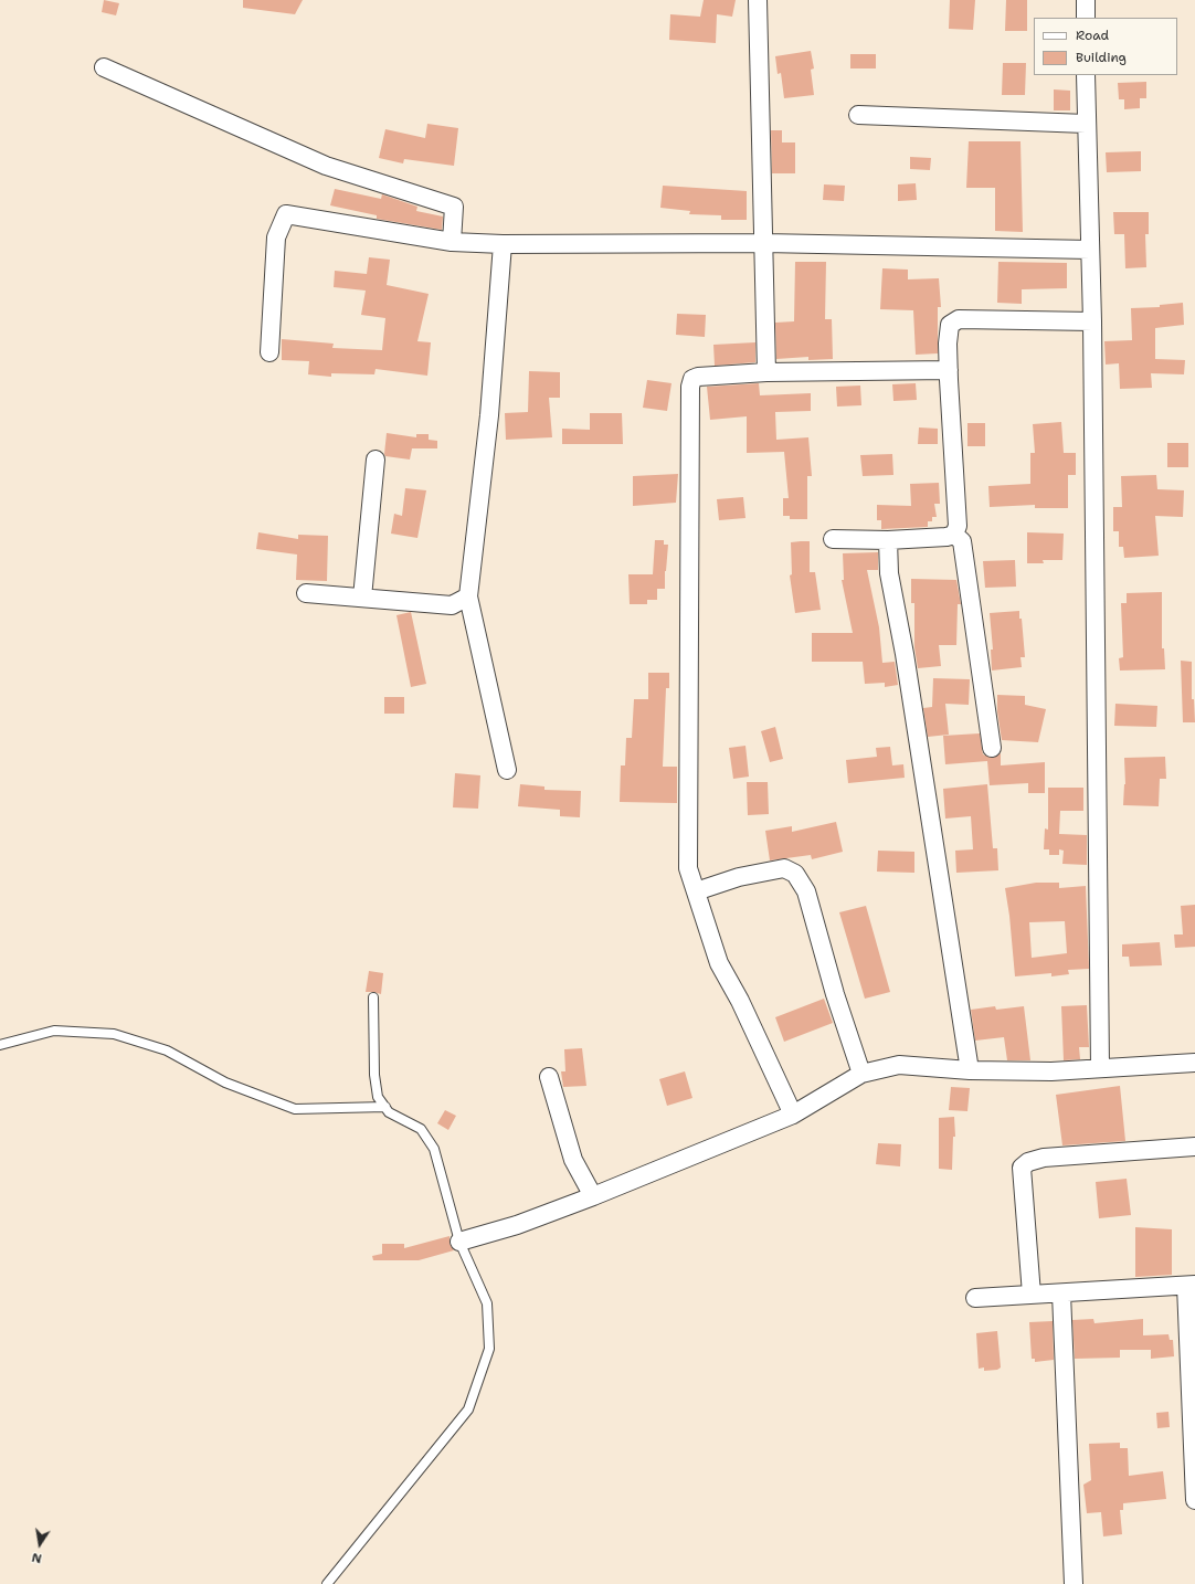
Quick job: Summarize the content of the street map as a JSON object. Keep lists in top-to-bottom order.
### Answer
{
  "legend": ["Road", "Building"],
  "north": "bottom"
}
